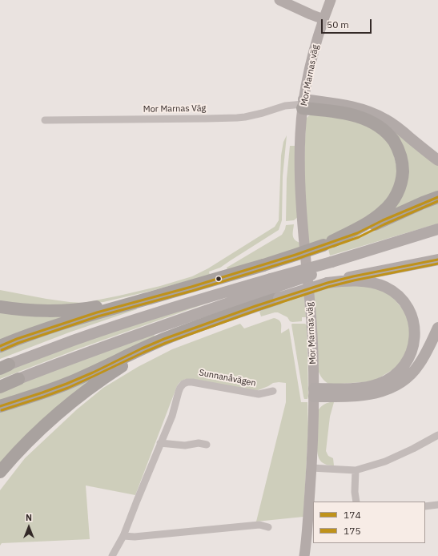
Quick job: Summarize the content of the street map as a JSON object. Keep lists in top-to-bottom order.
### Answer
{
  "streets": {
    "street": ["Mor Marnas väg", "Mor Marnas Väg", "Sunnanåvägen"]
  },
  "crossings": [
    ["Mor Marnas väg", "Mor Marnas Väg"]
  ],
  "lines": ["transit line 174", "transit line 175"],
  "legend": ["174", "175"],
  "scale_bar": "50 m",
  "north": "top"
}
